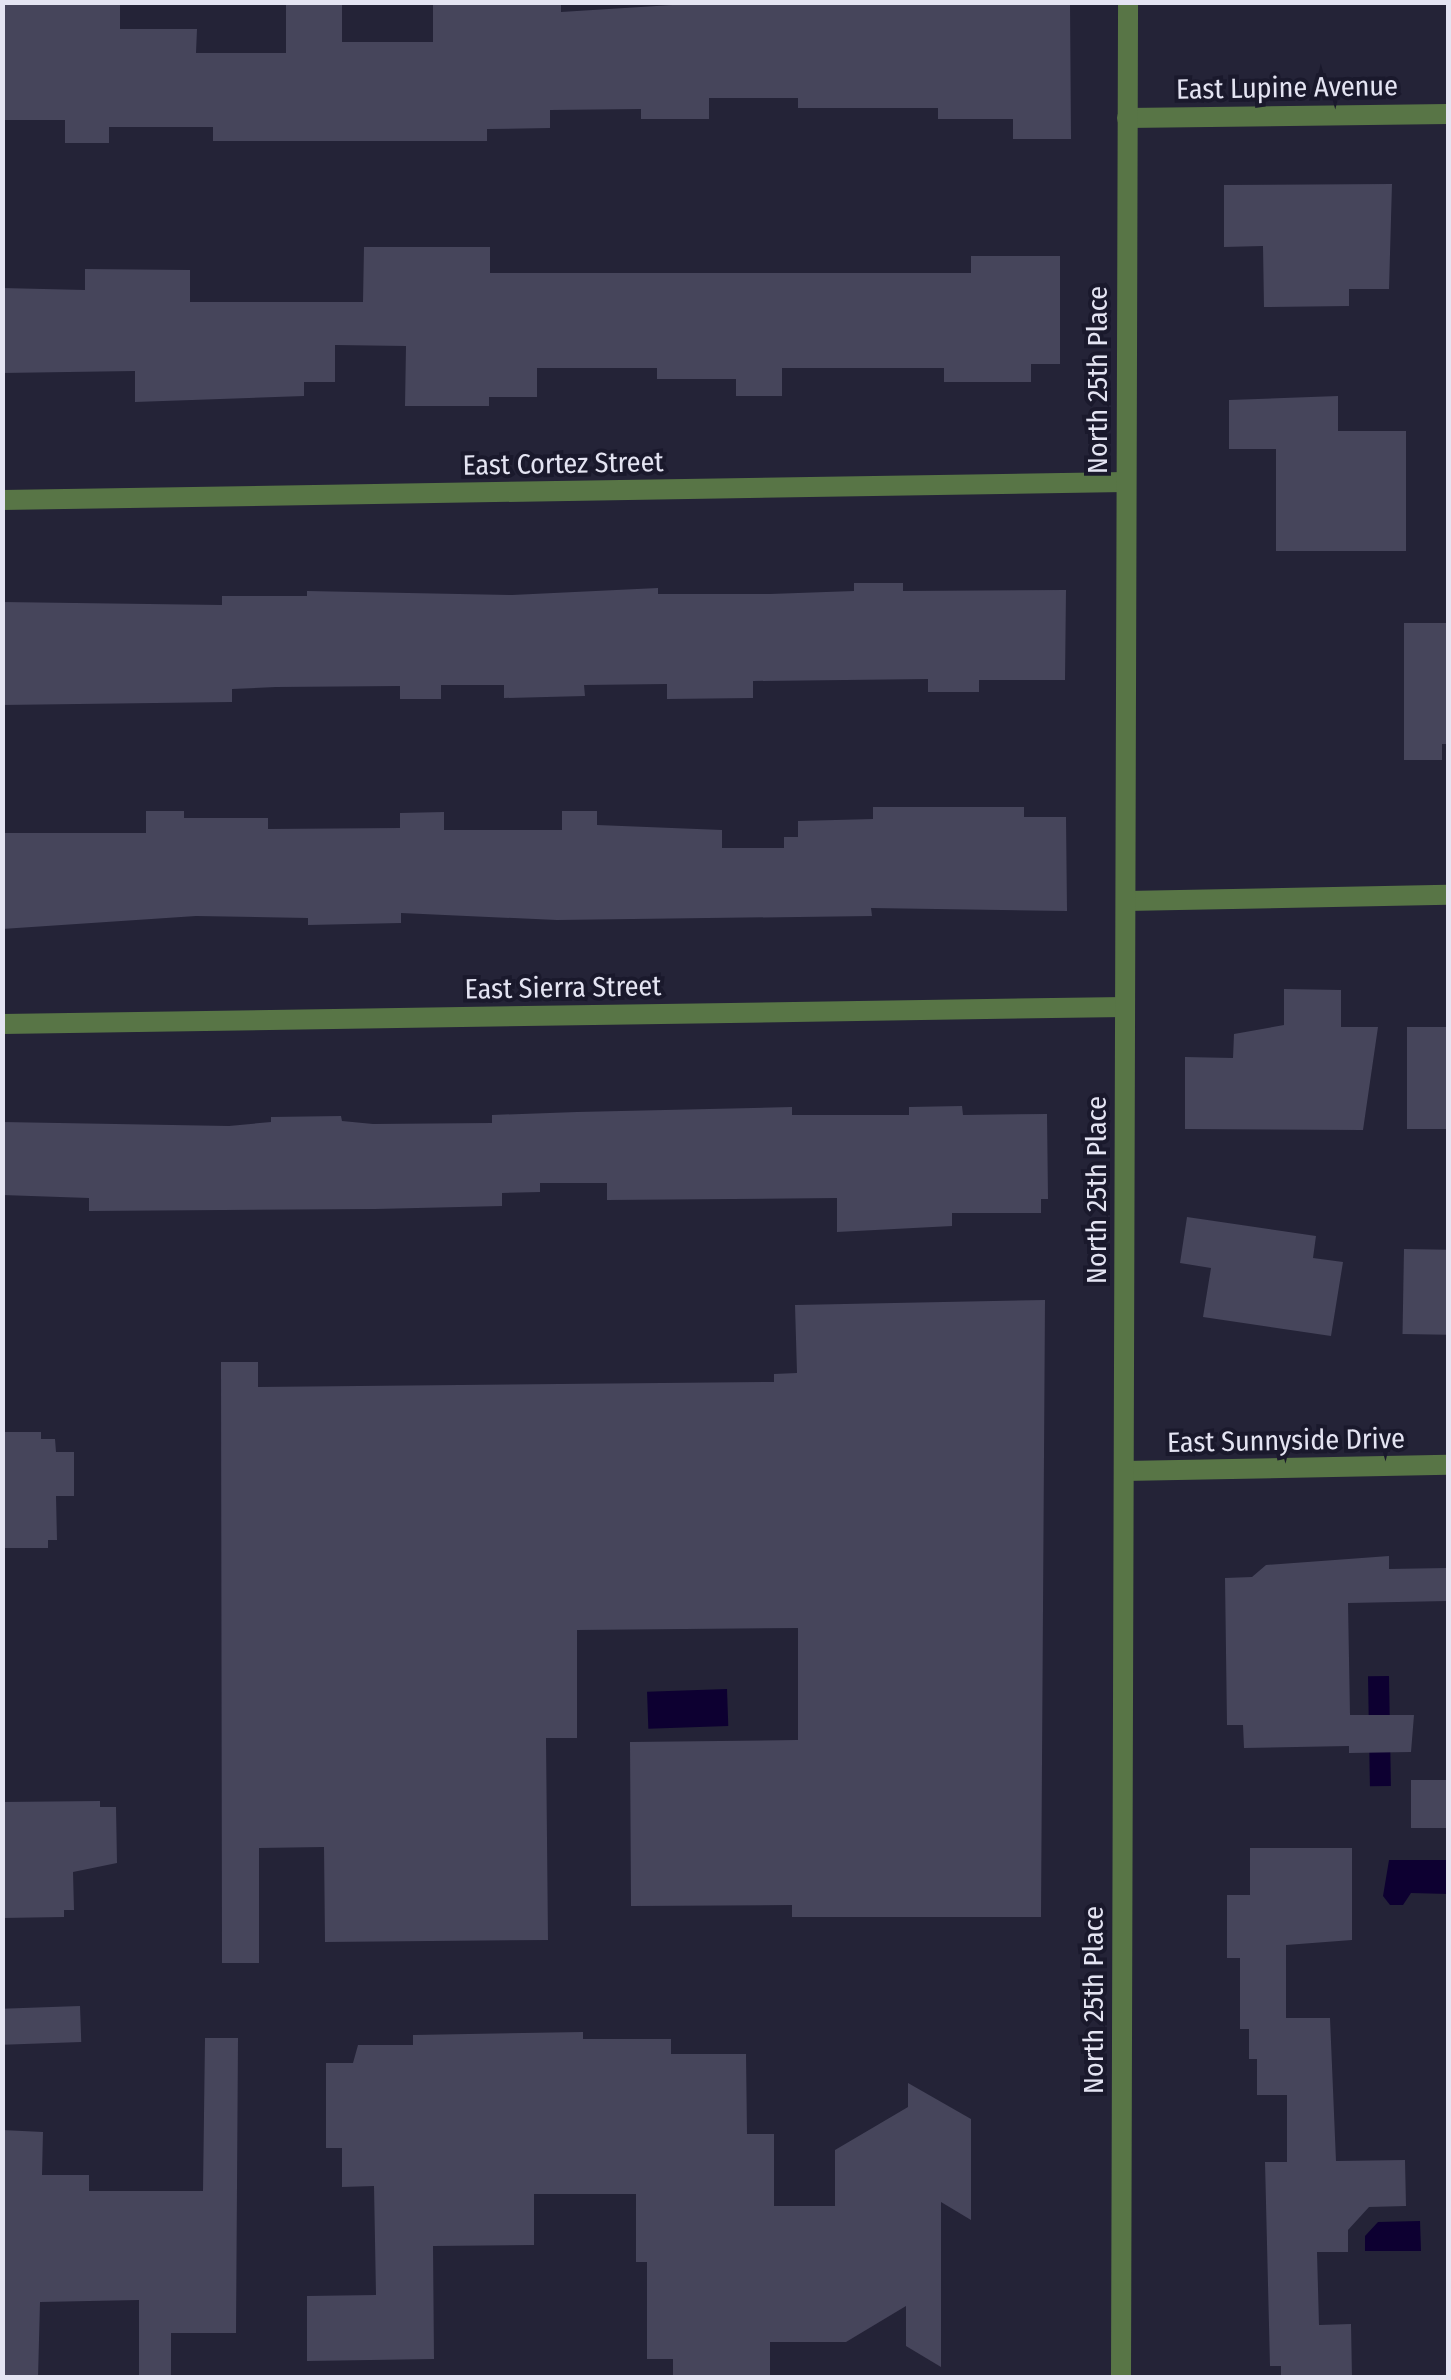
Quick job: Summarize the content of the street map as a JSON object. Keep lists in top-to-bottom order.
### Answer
{
  "streets": {
    "street": [
      "East Lupine Avenue",
      "North 25th Place",
      "East Cortez Street",
      "East Sierra Street",
      "East Sunnyside Drive"
    ]
  },
  "crossings": [
    ["East Lupine Avenue", "North 25th Place"],
    ["North 25th Place", "East Cortez Street"],
    ["North 25th Place", "East Sierra Street"],
    ["North 25th Place", "East Sunnyside Drive"]
  ]
}
